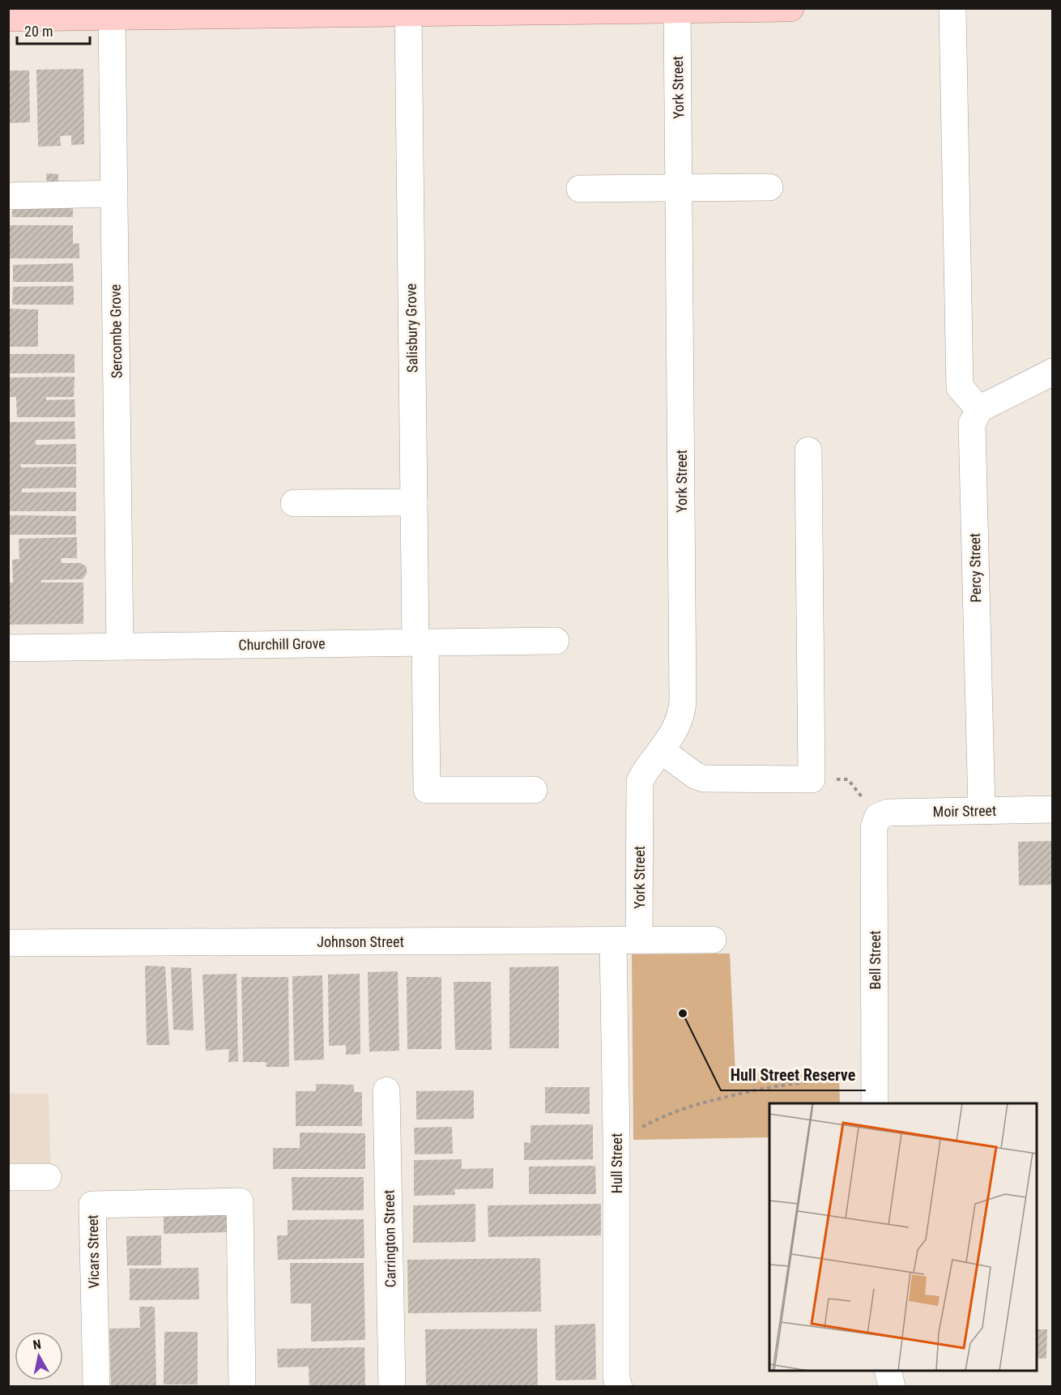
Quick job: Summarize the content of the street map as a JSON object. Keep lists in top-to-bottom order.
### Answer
{
  "streets": {
    "street": [
      "York Street",
      "Salisbury Grove",
      "Sercombe Grove",
      "Percy Street",
      "Churchill Grove",
      "Moir Street",
      "Johnson Street",
      "Bell Street",
      "Hull Street",
      "Carrington Street",
      "Vicars Street"
    ]
  },
  "crossings": [
    ["York Street", "Johnson Street"],
    ["Salisbury Grove", "Churchill Grove"],
    ["Sercombe Grove", "Churchill Grove"],
    ["Percy Street", "Moir Street"],
    ["Moir Street", "Bell Street"],
    ["Johnson Street", "Hull Street"]
  ],
  "places": ["Hull Street Reserve"],
  "scale_bar": "20 m",
  "north": "top"
}
